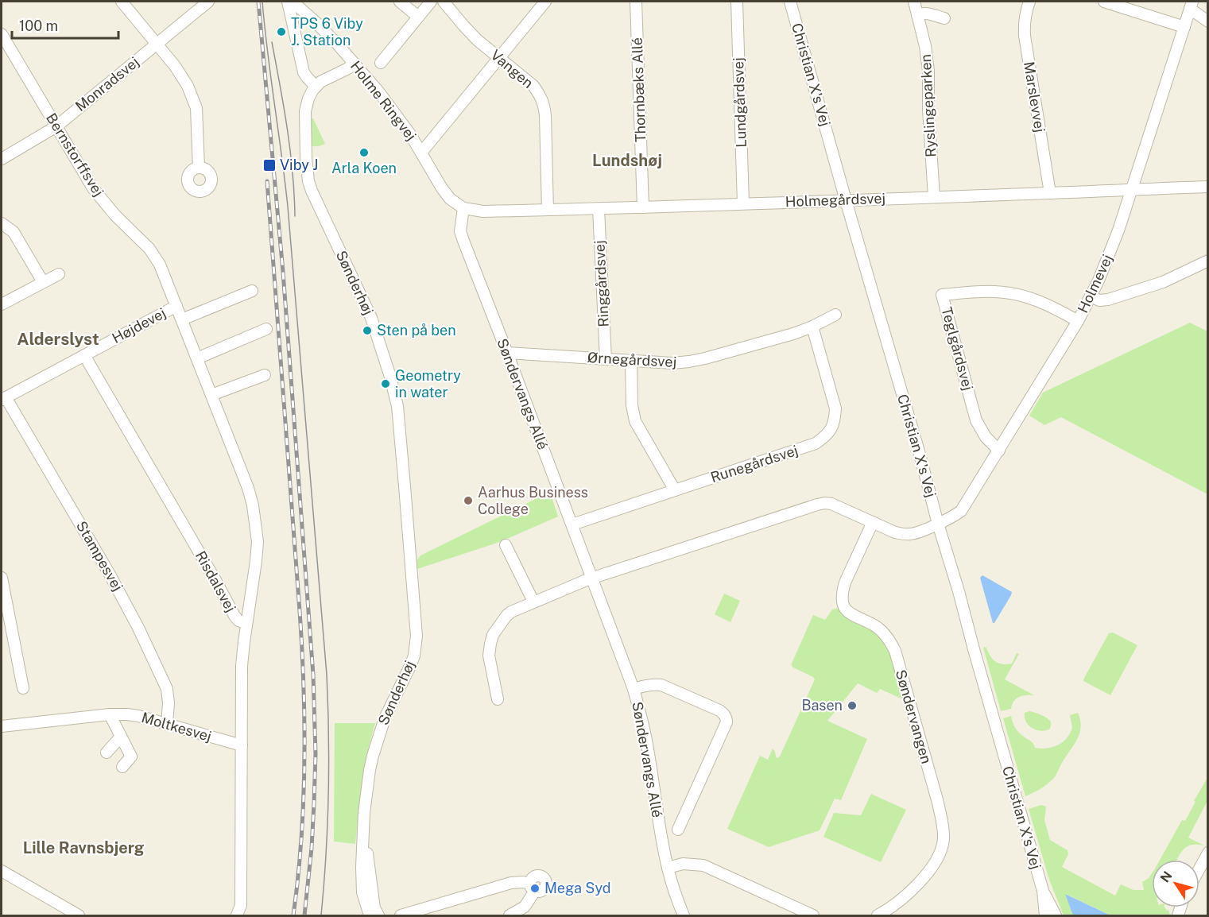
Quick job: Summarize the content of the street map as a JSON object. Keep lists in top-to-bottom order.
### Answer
{
  "streets": {
    "street": [
      "Vangen",
      "Christian X's Vej",
      "Monradsvej",
      "Thornbæks Allé",
      "Marslevvej",
      "Holme Ringvej",
      "Lundgårdsvej",
      "Ryslingeparken",
      "Bernstorffsvej",
      "Holmegårdsvej",
      "Sønderhøj",
      "Ringgårdsvej",
      "Holmevej",
      "Højdevej",
      "Teglgårdsvej",
      "Ørnegårdsvej",
      "Søndervangs Allé",
      "Runegårdsvej",
      "Stampesvej",
      "Risdalsvej",
      "Søndervangen",
      "Moltkesvej"
    ]
  },
  "crossings": [
    ["Vangen", "Holmegårdsvej"],
    ["Christian X's Vej", "Holmegårdsvej"],
    ["Christian X's Vej", "Holmevej"],
    ["Monradsvej", "Bernstorffsvej"],
    ["Thornbæks Allé", "Holmegårdsvej"],
    ["Marslevvej", "Holmegårdsvej"],
    ["Holme Ringvej", "Holmegårdsvej"],
    ["Holme Ringvej", "Søndervangs Allé"],
    ["Lundgårdsvej", "Holmegårdsvej"],
    ["Ryslingeparken", "Holmegårdsvej"],
    ["Bernstorffsvej", "Højdevej"],
    ["Bernstorffsvej", "Risdalsvej"],
    ["Holmegårdsvej", "Ringgårdsvej"],
    ["Holmegårdsvej", "Holmevej"],
    ["Holmegårdsvej", "Søndervangs Allé"],
    ["Ringgårdsvej", "Ørnegårdsvej"],
    ["Holmevej", "Teglgårdsvej"],
    ["Højdevej", "Stampesvej"],
    ["Højdevej", "Risdalsvej"],
    ["Ørnegårdsvej", "Søndervangs Allé"],
    ["Ørnegårdsvej", "Runegårdsvej"],
    ["Søndervangs Allé", "Runegårdsvej"],
    ["Stampesvej", "Moltkesvej"],
    ["Risdalsvej", "Moltkesvej"]
  ],
  "districts": ["Lundshøj", "Alderslyst", "Lille Ravnsbjerg"],
  "places": {
    "other": [
      "TPS 6 Viby J. Station",
      "Arla Koen",
      "Sten på ben",
      "Geometry in water",
      "Aarhus Business College",
      "Basen",
      "Mega Syd"
    ],
    "transit": ["Viby J"]
  },
  "scale_bar": "100 m",
  "north": "top left"
}
